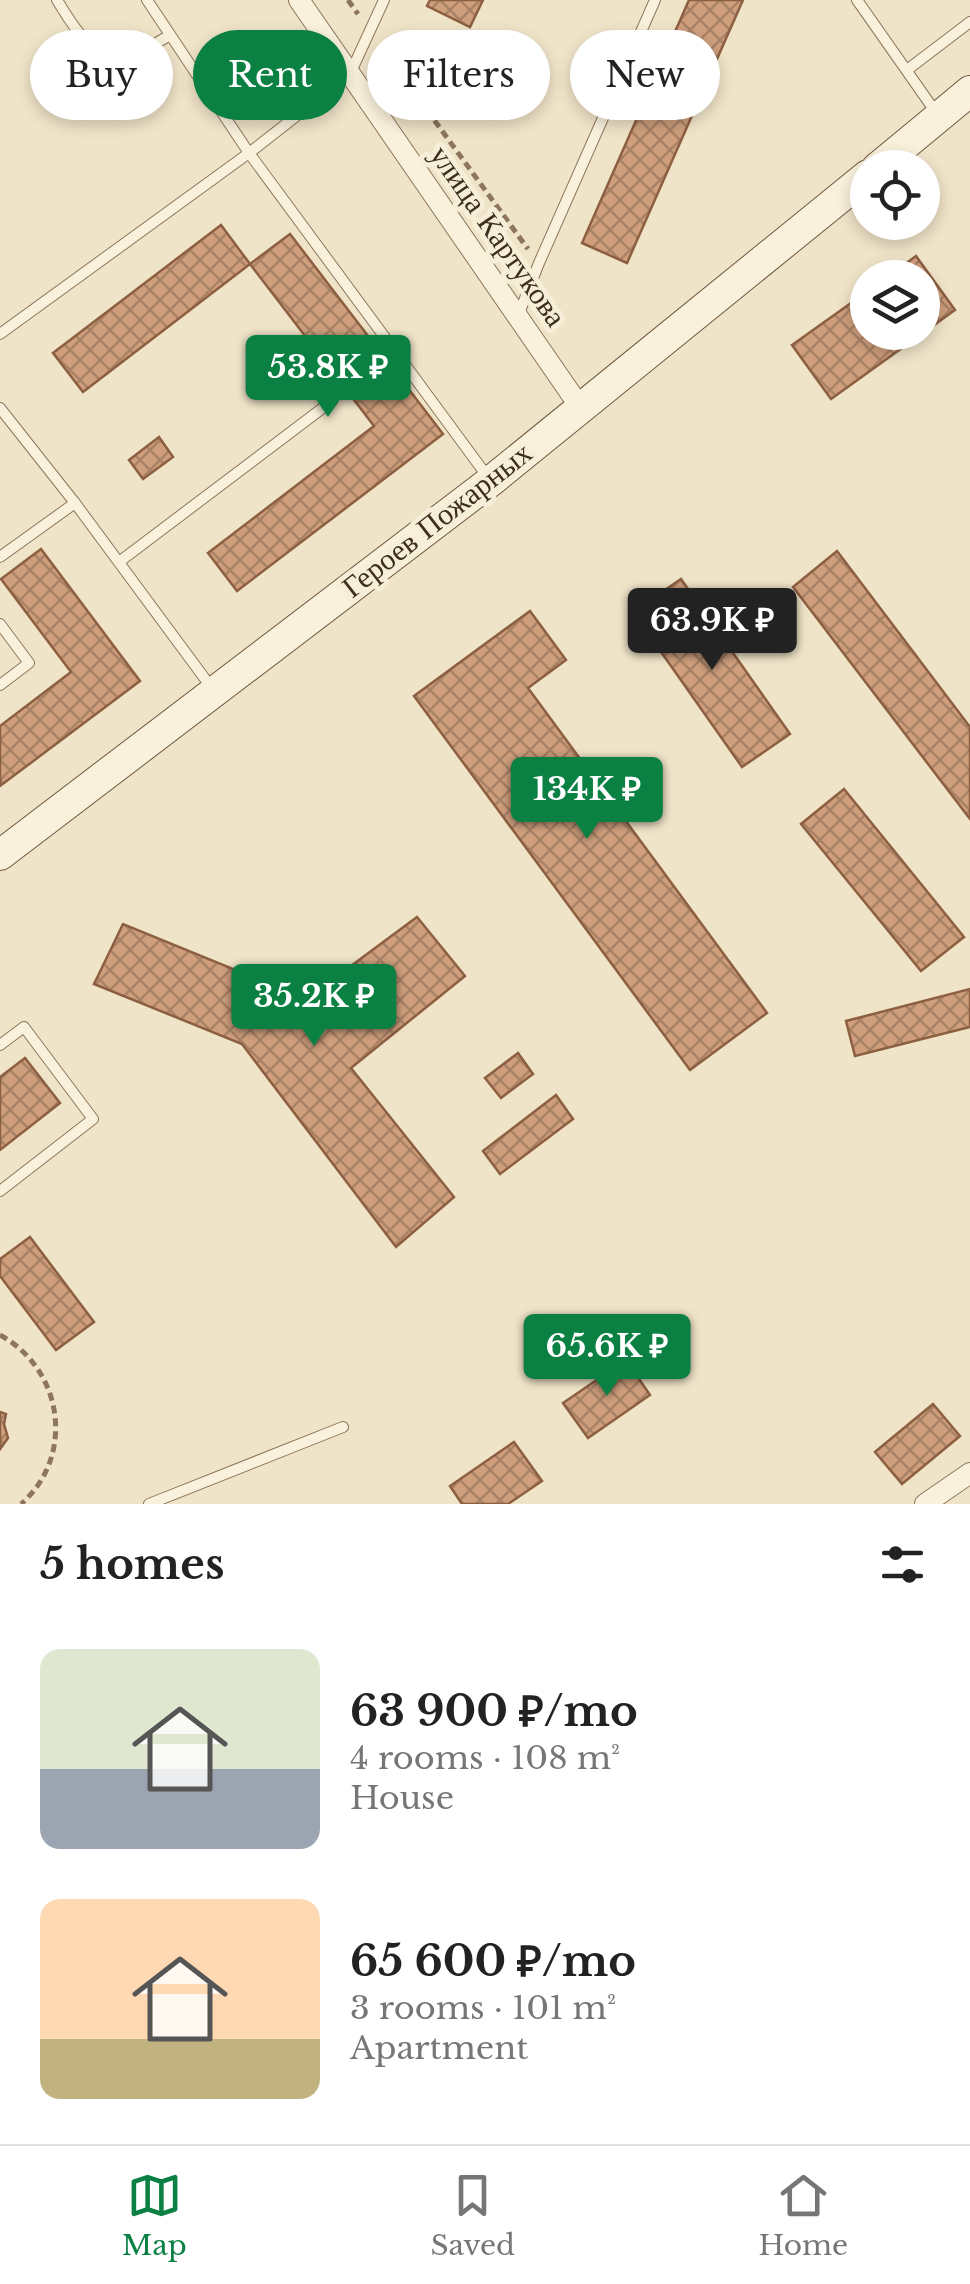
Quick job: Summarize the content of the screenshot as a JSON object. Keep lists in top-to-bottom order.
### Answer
{
  "streets": {
    "main road": ["Героев Пожарных"],
    "street": ["улица Картукова"]
  },
  "crossings": [
    ["улица Картукова", "Героев Пожарных"]
  ],
  "page": {
    "chip": [
      "Buy",
      "Rent",
      "Filters",
      "New"
    ],
    "price": [
      "53.8K ₽",
      "63.9K ₽",
      "134K ₽",
      "35.2K ₽",
      "65.6K ₽"
    ],
    "heading": "5 homes",
    "list": [
      {
        "name": "63 900 ₽/mo",
        "note": "4 rooms · 108 m² · House"
      },
      {
        "name": "65 600 ₽/mo",
        "note": "3 rooms · 101 m² · Apartment"
      }
    ],
    "tabs": ["Map", "Saved", "Home"]
  }
}
